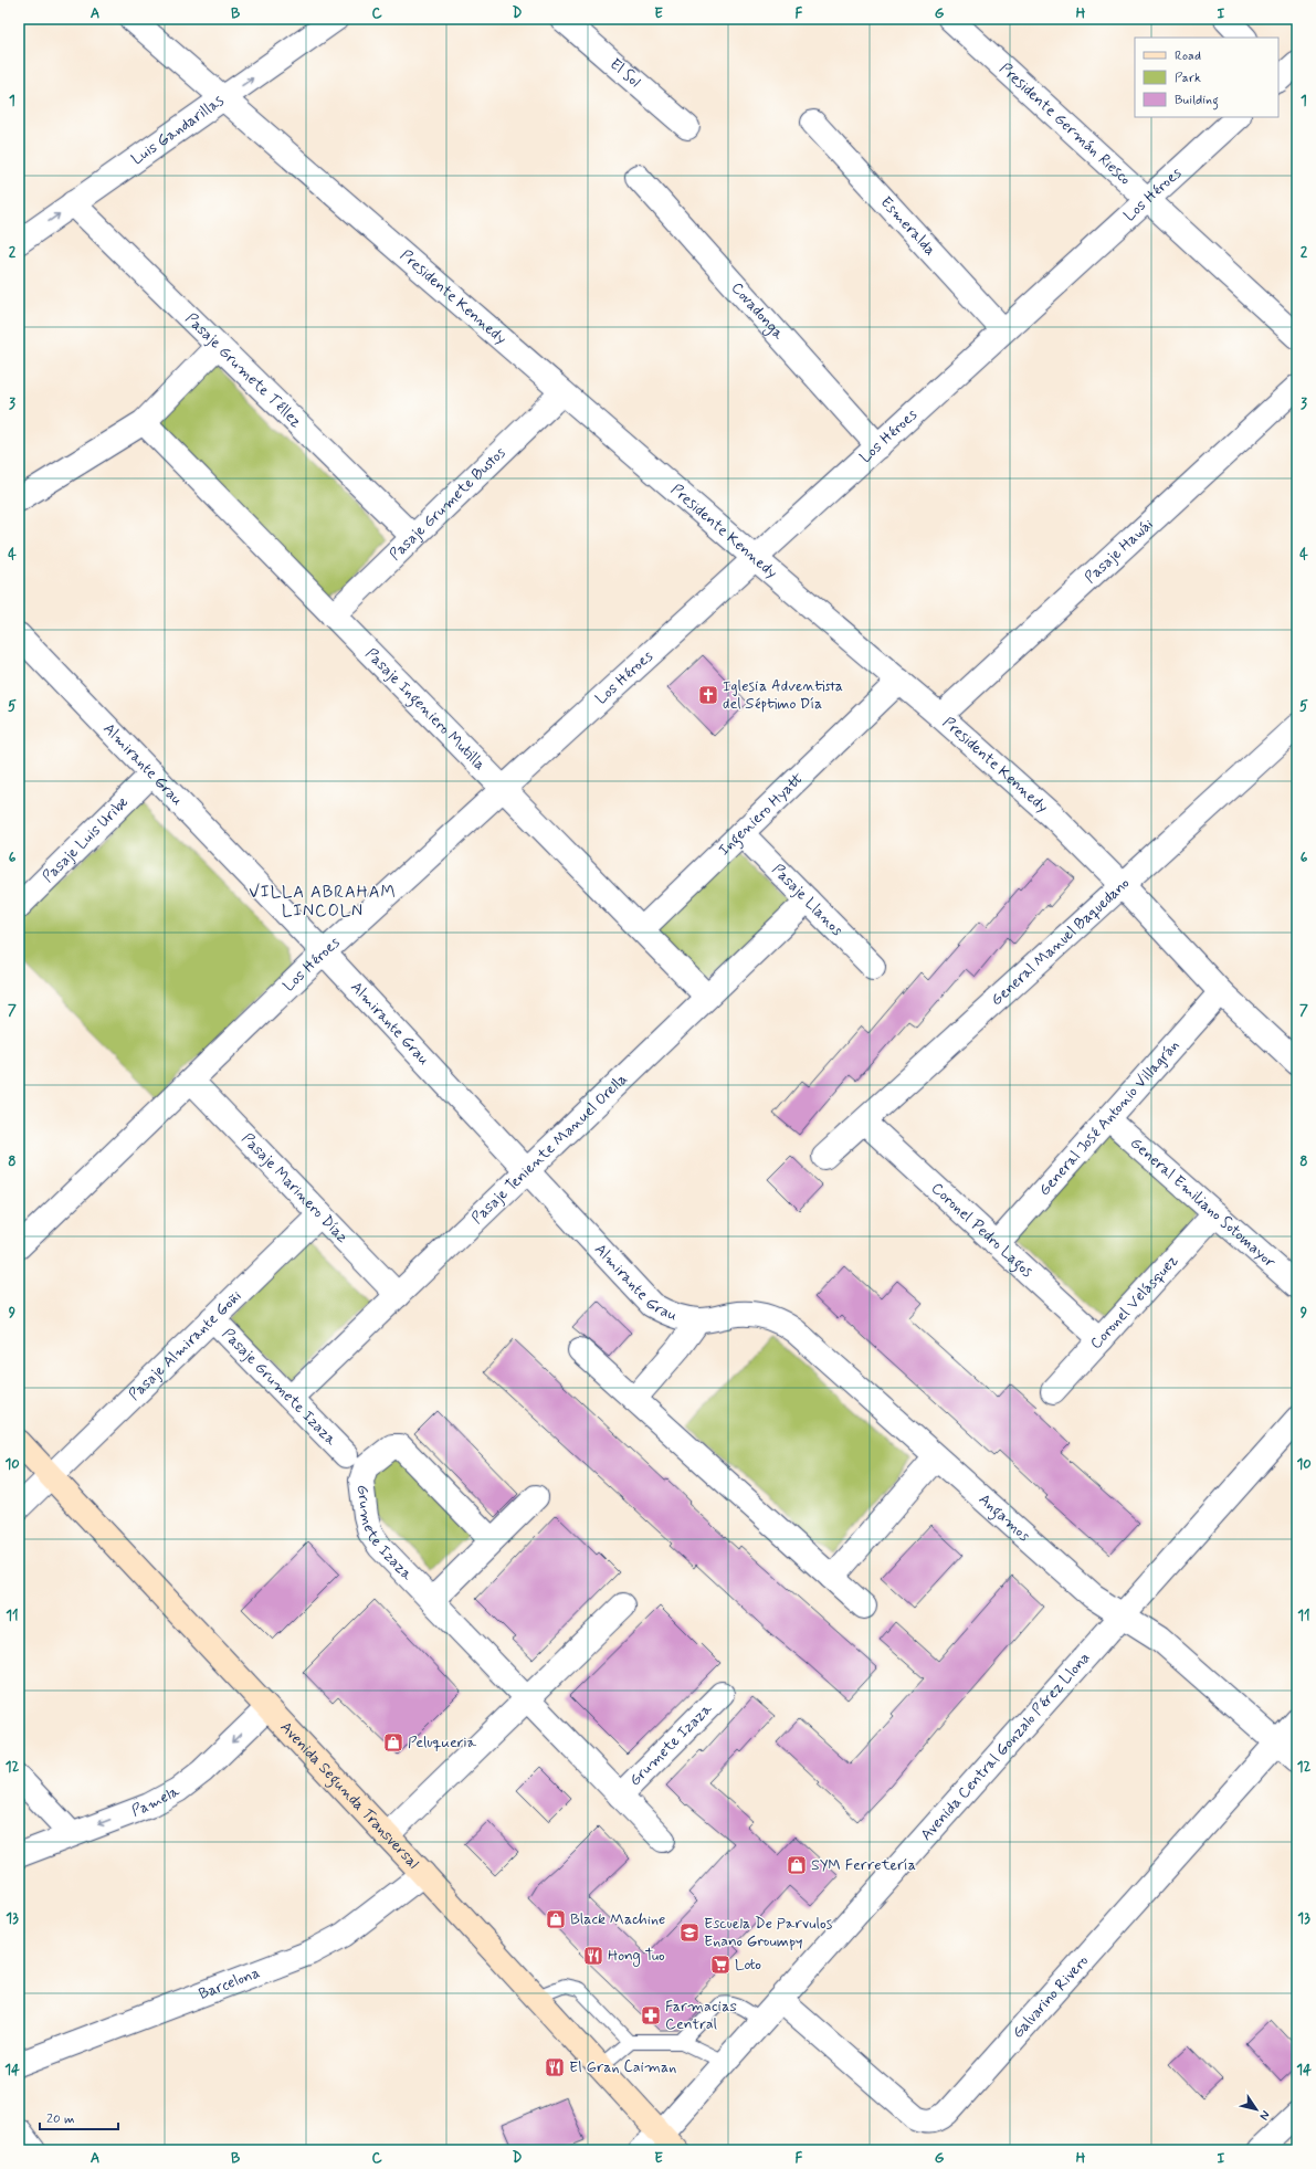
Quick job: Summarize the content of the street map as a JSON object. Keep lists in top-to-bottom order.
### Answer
{
  "streets": {
    "main road": ["Avenida Segunda Transversal"],
    "street": [
      "El Sol",
      "Presidente Germán Riesco",
      "Luis Gandarillas",
      "Los Héroes",
      "Esmeralda",
      "Presidente Kennedy",
      "Covadonga",
      "Pasaje Grumete Téllez",
      "Pasaje Grumete Bustos",
      "Pasaje Hawái",
      "Pasaje Ingeniero Mutilla",
      "Almirante Grau",
      "Ingeniero Hyatt",
      "Pasaje Luis Uribe",
      "Pasaje Llanos",
      "General Manuel Baquedano",
      "General José Antonio Villagrán",
      "Pasaje Teniente Manuel Orella",
      "Pasaje Marinero Díaz",
      "General Emiliano Sotomayor",
      "Coronel Pedro Lagos",
      "Coronel Velásquez",
      "Pasaje Almirante Goñi",
      "Pasaje Grumete Izaza",
      "Angamos",
      "Grumete Izaza",
      "Avenida Central Gonzalo Pérez Llona",
      "Pamela",
      "Barcelona",
      "Galvarino Rivero"
    ]
  },
  "crossings": [
    ["Presidente Germán Riesco", "Los Héroes"],
    ["Luis Gandarillas", "Presidente Kennedy"],
    ["Luis Gandarillas", "Pasaje Grumete Téllez"],
    ["Los Héroes", "Esmeralda"],
    ["Los Héroes", "Presidente Kennedy"],
    ["Los Héroes", "Covadonga"],
    ["Los Héroes", "Pasaje Ingeniero Mutilla"],
    ["Los Héroes", "Almirante Grau"],
    ["Los Héroes", "Pasaje Marinero Díaz"],
    ["Presidente Kennedy", "Pasaje Grumete Bustos"],
    ["Presidente Kennedy", "Pasaje Hawái"],
    ["Presidente Kennedy", "Ingeniero Hyatt"],
    ["Presidente Kennedy", "General Manuel Baquedano"],
    ["Presidente Kennedy", "General José Antonio Villagrán"],
    ["Pasaje Grumete Téllez", "Pasaje Grumete Bustos"],
    ["Pasaje Grumete Bustos", "Pasaje Ingeniero Mutilla"],
    ["Pasaje Ingeniero Mutilla", "Ingeniero Hyatt"],
    ["Pasaje Ingeniero Mutilla", "Pasaje Teniente Manuel Orella"],
    ["Almirante Grau", "Pasaje Luis Uribe"],
    ["Almirante Grau", "Pasaje Teniente Manuel Orella"],
    ["Almirante Grau", "Angamos"],
    ["Ingeniero Hyatt", "Pasaje Llanos"],
    ["Pasaje Llanos", "Pasaje Teniente Manuel Orella"],
    ["General Manuel Baquedano", "Coronel Pedro Lagos"],
    ["General José Antonio Villagrán", "General Emiliano Sotomayor"],
    ["General José Antonio Villagrán", "Coronel Pedro Lagos"],
    ["Pasaje Teniente Manuel Orella", "Pasaje Marinero Díaz"],
    ["Pasaje Teniente Manuel Orella", "Pasaje Grumete Izaza"],
    ["Pasaje Marinero Díaz", "Pasaje Almirante Goñi"],
    ["General Emiliano Sotomayor", "Coronel Velásquez"],
    ["Coronel Pedro Lagos", "Coronel Velásquez"],
    ["Pasaje Almirante Goñi", "Pasaje Grumete Izaza"],
    ["Pasaje Almirante Goñi", "Avenida Segunda Transversal"],
    ["Angamos", "Avenida Central Gonzalo Pérez Llona"],
    ["Angamos", "Galvarino Rivero"],
    ["Avenida Central Gonzalo Pérez Llona", "Avenida Segunda Transversal"],
    ["Avenida Central Gonzalo Pérez Llona", "Galvarino Rivero"],
    ["Avenida Segunda Transversal", "Pamela"],
    ["Avenida Segunda Transversal", "Barcelona"]
  ],
  "one_way": ["Pamela"],
  "districts": ["VILLA ABRAHAM LINCOLN"],
  "places": {
    "church": ["Iglesia Adventista del Séptimo Día"],
    "shop": ["Peluqueria", "SYM Ferretería", "Black Machine"],
    "school or university": ["Escuela De Parvulos Enano Groumpy"],
    "restaurant": ["Hong Tuo", "El Gran Caiman"],
    "supermarket": ["Loto"],
    "pharmacy": ["Farmacias Central"]
  },
  "legend": ["Road", "Park", "Building"],
  "scale_bar": "20 m",
  "north": "bottom right",
  "grid": {
    "columns": [
      "A",
      "B",
      "C",
      "D",
      "E",
      "F",
      "G",
      "H",
      "I"
    ],
    "rows": [
      "1",
      "2",
      "3",
      "4",
      "5",
      "6",
      "7",
      "8",
      "9",
      "10",
      "11",
      "12",
      "13",
      "14"
    ]
  }
}
